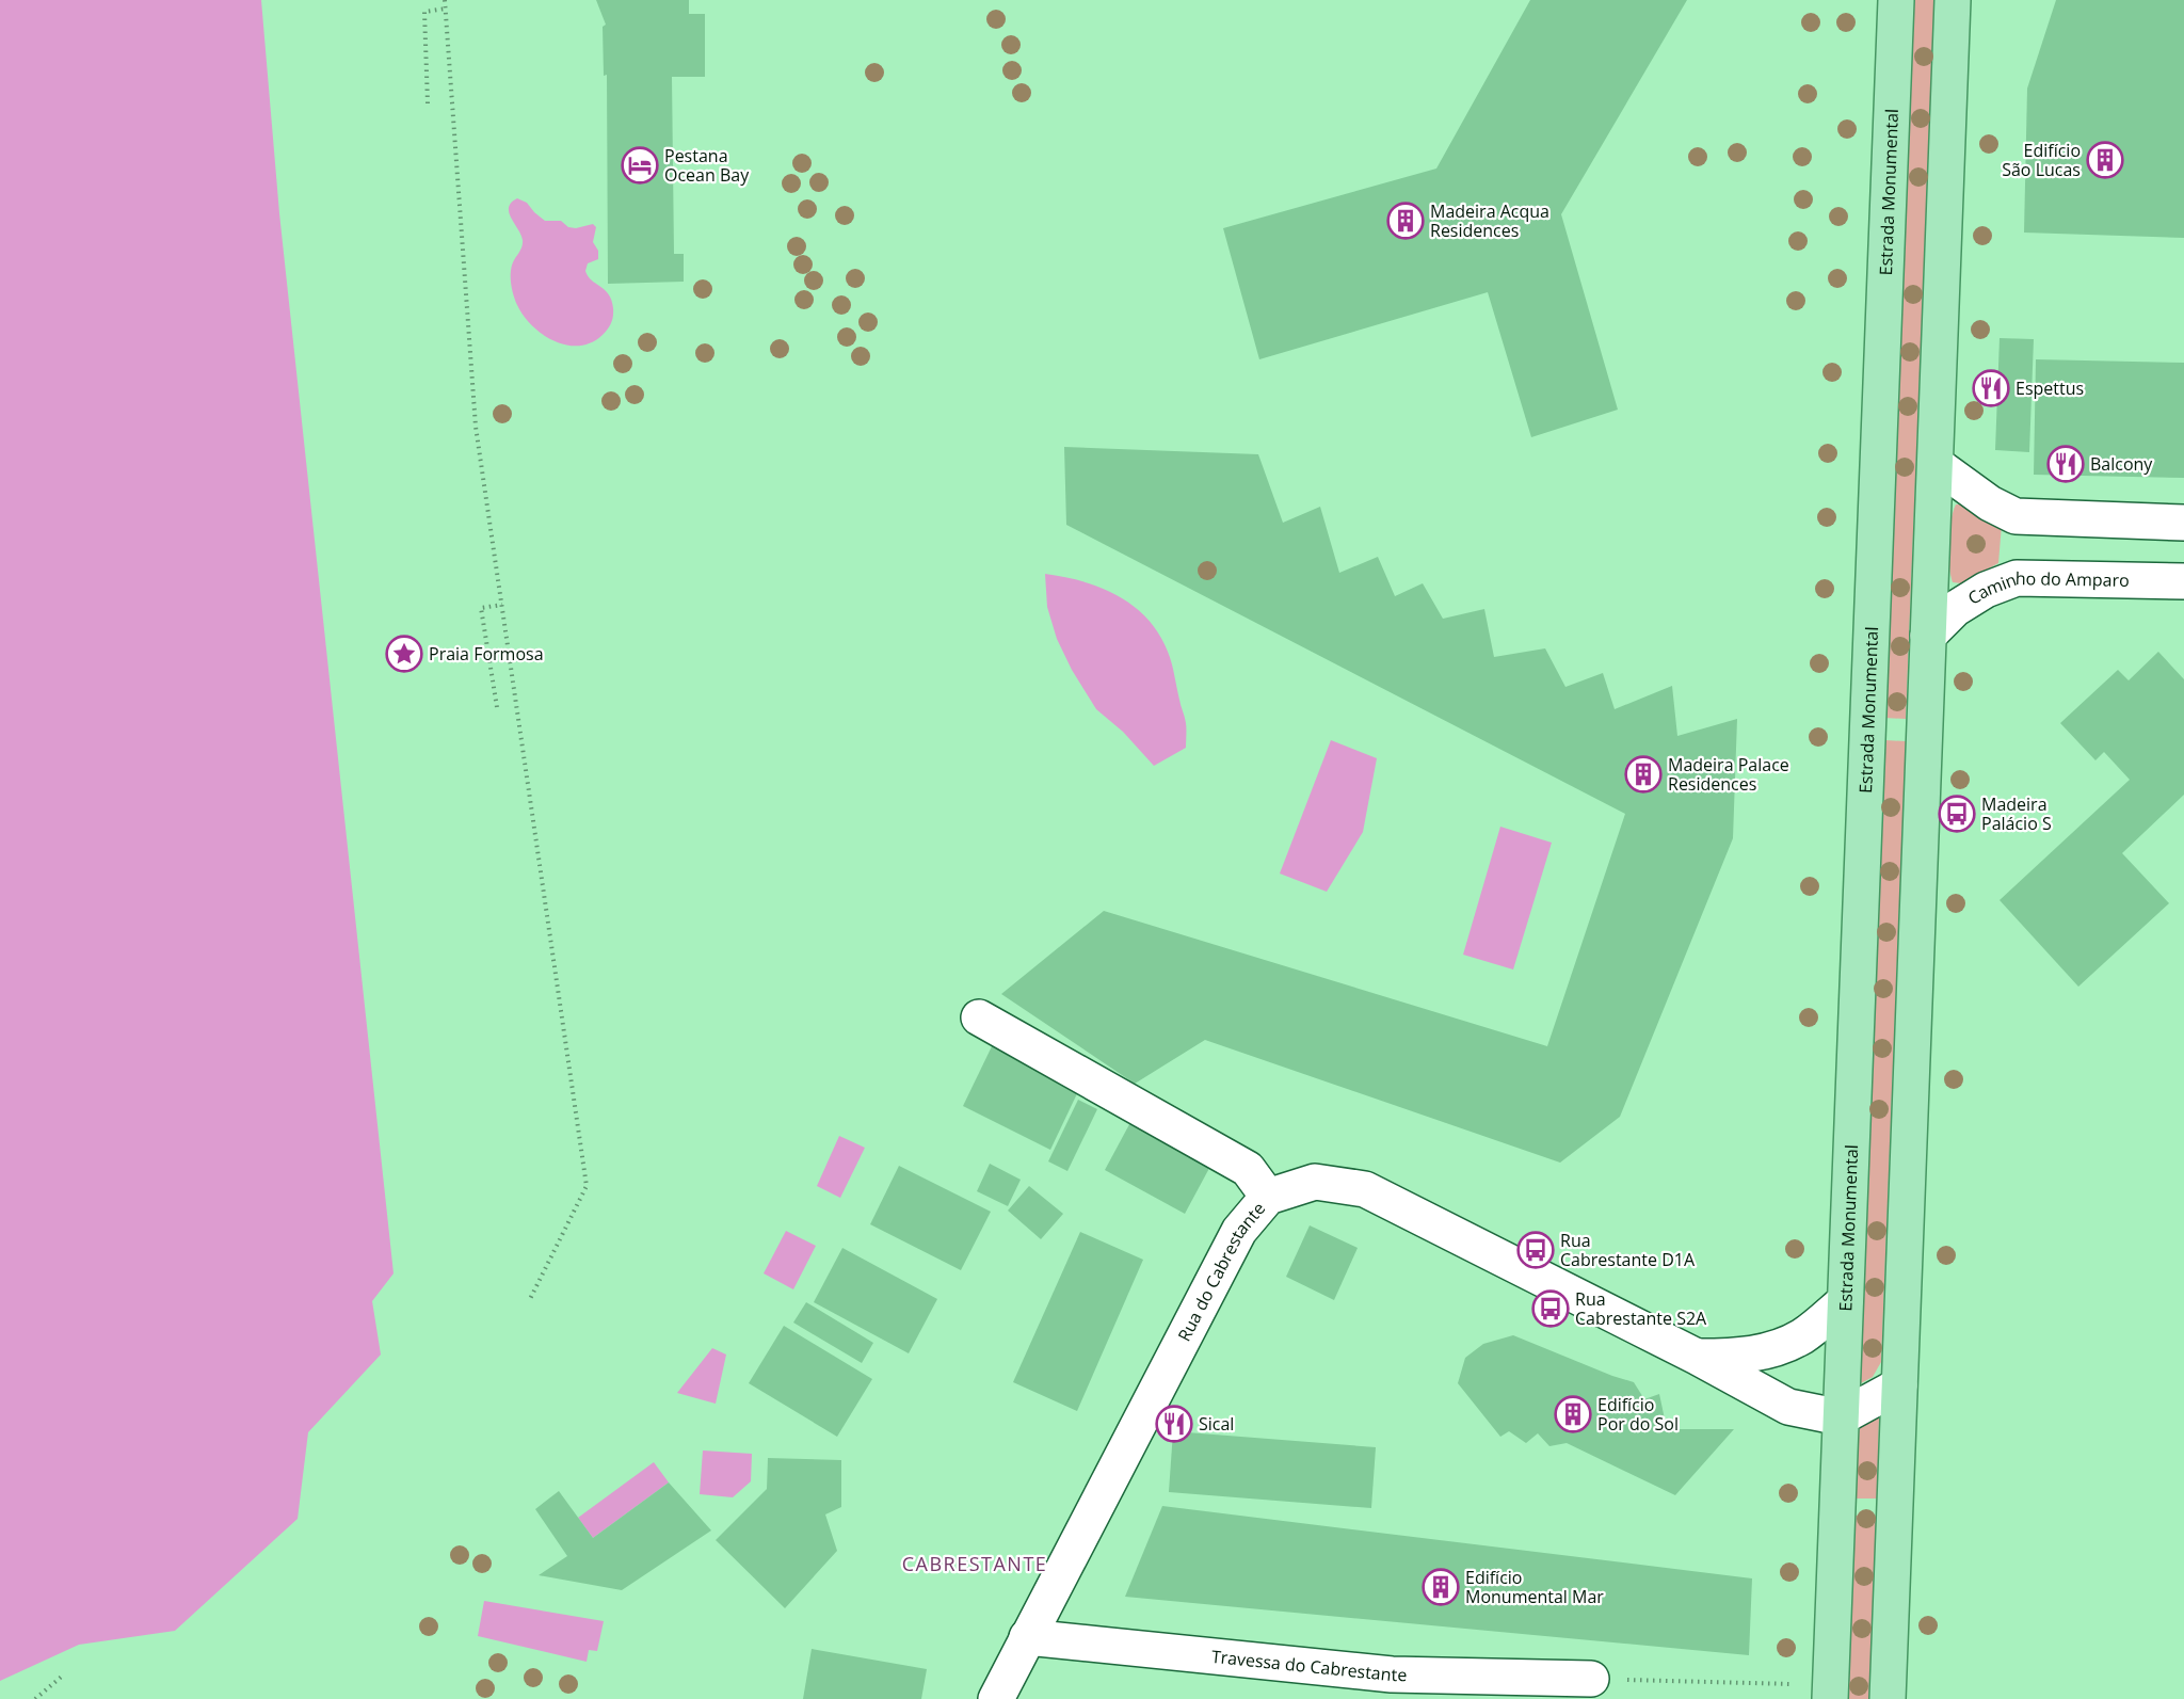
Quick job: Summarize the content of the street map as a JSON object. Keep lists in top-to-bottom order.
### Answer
{
  "streets": {
    "main road": ["Estrada Monumental"],
    "street": ["Caminho do Amparo", "Rua do Cabrestante", "Travessa do Cabrestante"]
  },
  "crossings": [
    ["Estrada Monumental", "Rua do Cabrestante"],
    ["Rua do Cabrestante", "Travessa do Cabrestante"]
  ],
  "districts": ["CABRESTANTE"],
  "places": {
    "building": [
      "Edifício São Lucas",
      "Madeira Acqua Residences",
      "Madeira Palace Residences",
      "Edifício Por do Sol",
      "Edifício Monumental Mar"
    ],
    "hotel": ["Pestana Ocean Bay"],
    "restaurant": ["Espettus", "Balcony", "Sical"],
    "place": ["Praia Formosa"],
    "bus stop": ["Madeira Palácio S", "Rua Cabrestante D1A", "Rua Cabrestante S2A"]
  }
}
